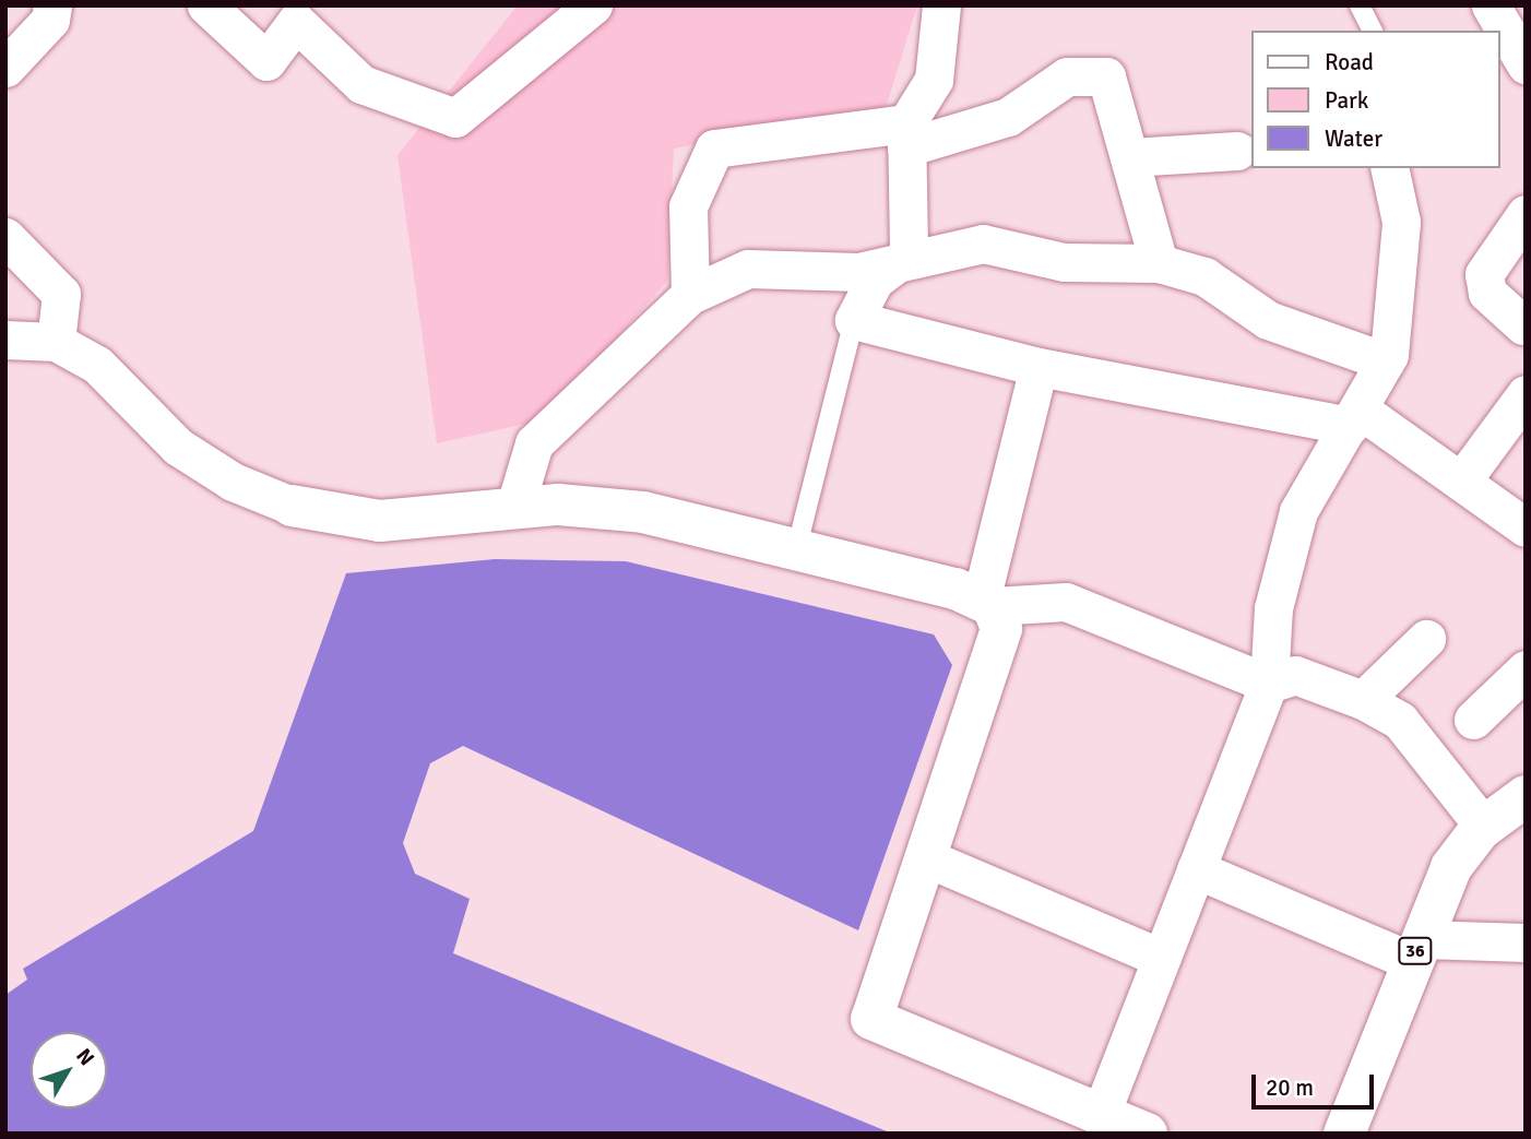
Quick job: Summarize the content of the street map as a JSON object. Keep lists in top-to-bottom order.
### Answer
{
  "streets": {
    "street": ["36"]
  },
  "legend": ["Road", "Park", "Water"],
  "scale_bar": "20 m",
  "north": "top right"
}
